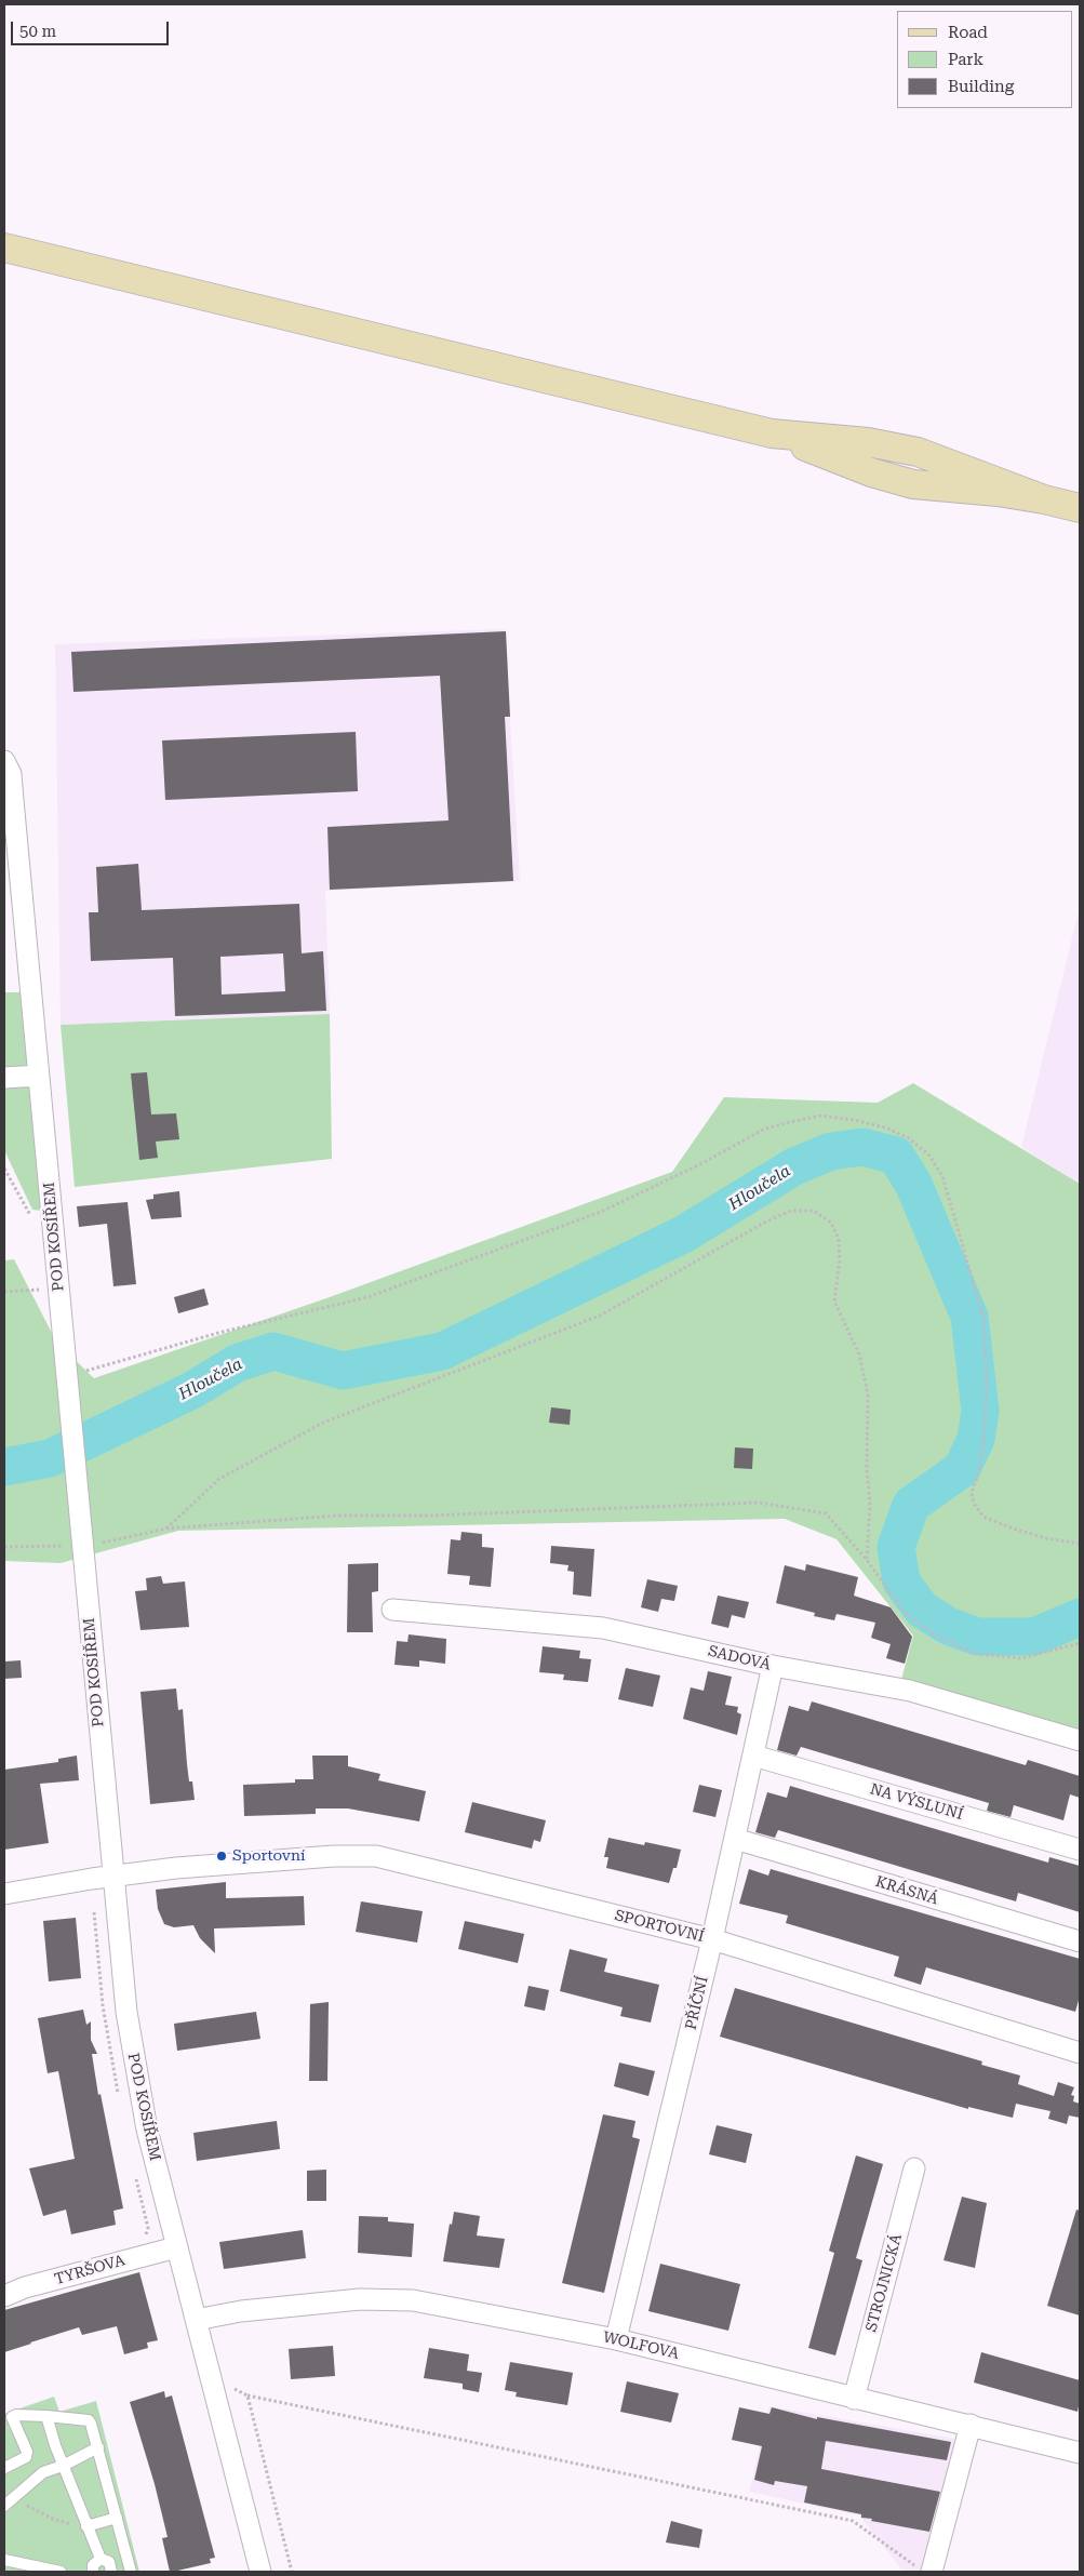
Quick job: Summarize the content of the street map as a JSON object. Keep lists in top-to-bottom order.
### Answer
{
  "streets": {
    "street": [
      "POD KOSÍŘEM",
      "SADOVÁ",
      "NA VÝSLUNÍ",
      "KRÁSNÁ",
      "SPORTOVNÍ",
      "PŘÍČNÍ",
      "TYRŠOVA",
      "STROJNICKÁ",
      "WOLFOVA"
    ]
  },
  "crossings": [
    ["POD KOSÍŘEM", "SPORTOVNÍ"],
    ["POD KOSÍŘEM", "TYRŠOVA"],
    ["POD KOSÍŘEM", "WOLFOVA"],
    ["SADOVÁ", "PŘÍČNÍ"],
    ["NA VÝSLUNÍ", "PŘÍČNÍ"],
    ["KRÁSNÁ", "PŘÍČNÍ"],
    ["SPORTOVNÍ", "PŘÍČNÍ"],
    ["PŘÍČNÍ", "WOLFOVA"],
    ["STROJNICKÁ", "WOLFOVA"]
  ],
  "water": ["Hloučela"],
  "places": ["Sportovní"],
  "legend": ["Road", "Park", "Building"],
  "scale_bar": "50 m"
}
